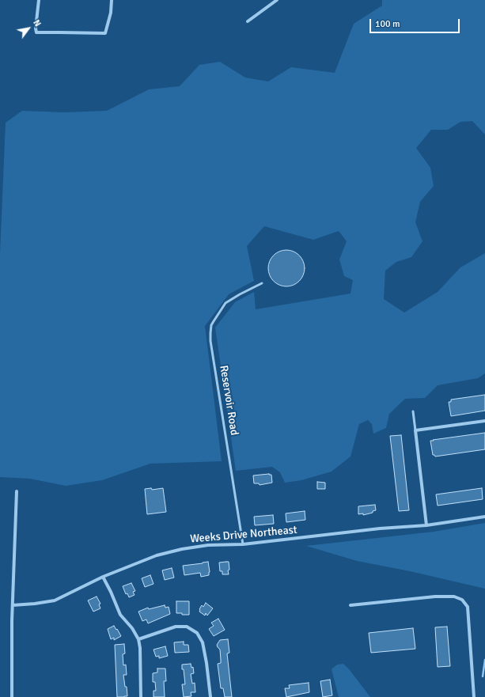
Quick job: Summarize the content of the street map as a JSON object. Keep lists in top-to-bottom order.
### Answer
{
  "streets": {
    "street": ["Weeks Drive Northeast"],
    "lane": ["Reservoir Road"]
  },
  "crossings": [
    ["Reservoir Road", "Weeks Drive Northeast"]
  ],
  "scale_bar": "100 m",
  "north": "top right"
}
